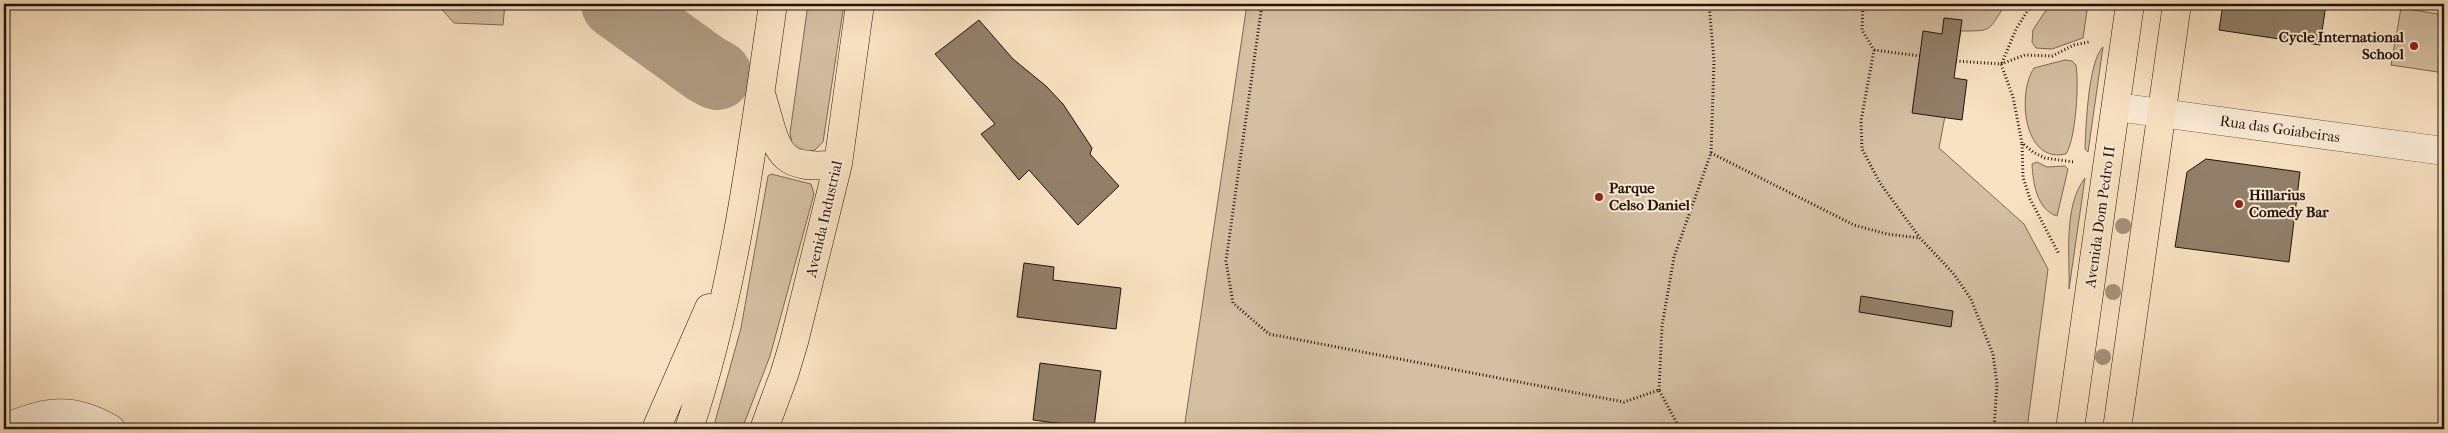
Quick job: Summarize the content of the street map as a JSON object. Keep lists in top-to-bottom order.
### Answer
{
  "streets": {
    "main road": ["Avenida Dom Pedro II", "Avenida Industrial"],
    "street": ["Rua das Goiabeiras"]
  },
  "crossings": [
    ["Rua das Goiabeiras", "Avenida Dom Pedro II"]
  ],
  "places": ["Cycle International School", "Parque Celso Daniel", "Hillarius Comedy Bar"]
}
